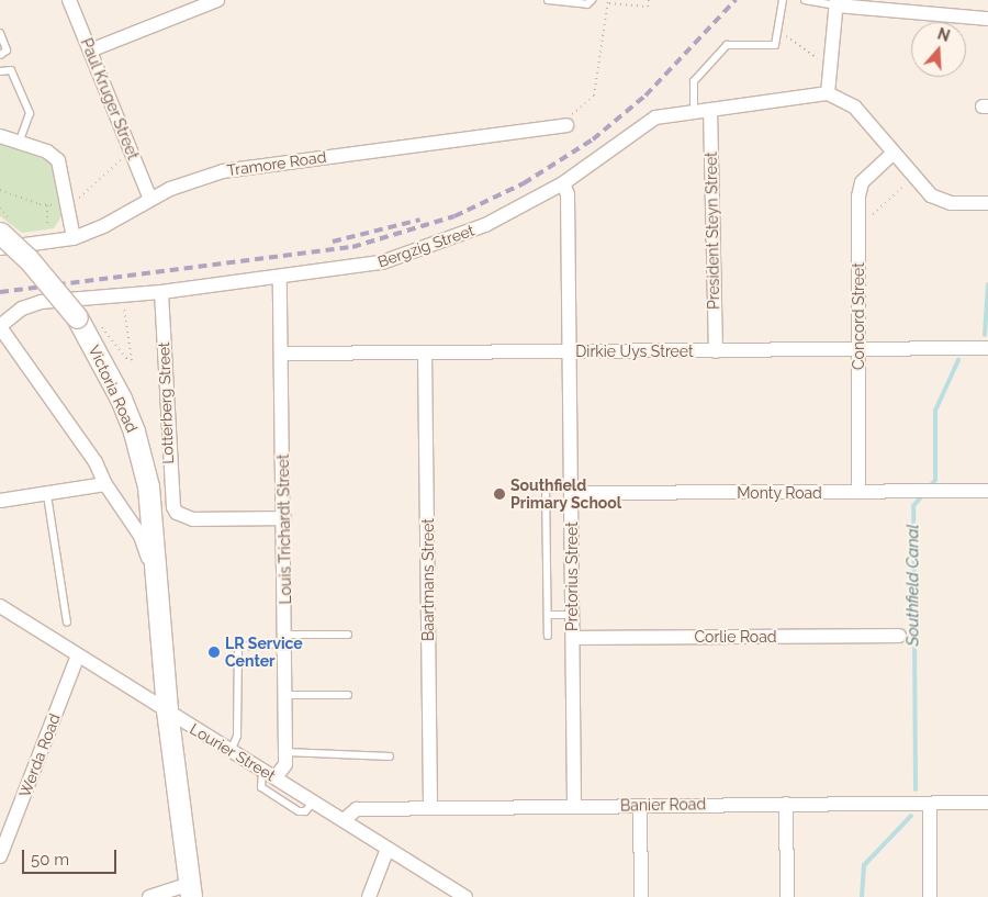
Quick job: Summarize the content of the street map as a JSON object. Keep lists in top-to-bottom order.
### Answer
{
  "streets": {
    "street": [
      "Paul Kruger Street",
      "Tramore Road",
      "President Steyn Street",
      "Bergzig Street",
      "Concord Street",
      "Dirkie Uys Street",
      "Victoria Road",
      "Lotterberg Street",
      "Monty Road",
      "Louis Trichardt Street",
      "Pretorius Street",
      "Baartmans Street",
      "Corlie Road",
      "Lourier Street",
      "Werda Road",
      "Banier Road"
    ]
  },
  "crossings": [
    ["Paul Kruger Street", "Tramore Road"],
    ["President Steyn Street", "Bergzig Street"],
    ["President Steyn Street", "Dirkie Uys Street"],
    ["Bergzig Street", "Victoria Road"],
    ["Bergzig Street", "Lotterberg Street"],
    ["Bergzig Street", "Louis Trichardt Street"],
    ["Bergzig Street", "Pretorius Street"],
    ["Concord Street", "Dirkie Uys Street"],
    ["Concord Street", "Monty Road"],
    ["Dirkie Uys Street", "Louis Trichardt Street"],
    ["Dirkie Uys Street", "Pretorius Street"],
    ["Dirkie Uys Street", "Baartmans Street"],
    ["Victoria Road", "Lourier Street"],
    ["Lotterberg Street", "Louis Trichardt Street"],
    ["Monty Road", "Pretorius Street"],
    ["Louis Trichardt Street", "Lourier Street"],
    ["Pretorius Street", "Corlie Road"],
    ["Pretorius Street", "Banier Road"],
    ["Baartmans Street", "Banier Road"],
    ["Lourier Street", "Werda Road"],
    ["Lourier Street", "Banier Road"]
  ],
  "water": ["Southfield Canal"],
  "places": ["Southfield Primary School", "LR Service Center"],
  "scale_bar": "50 m",
  "north": "top"
}
